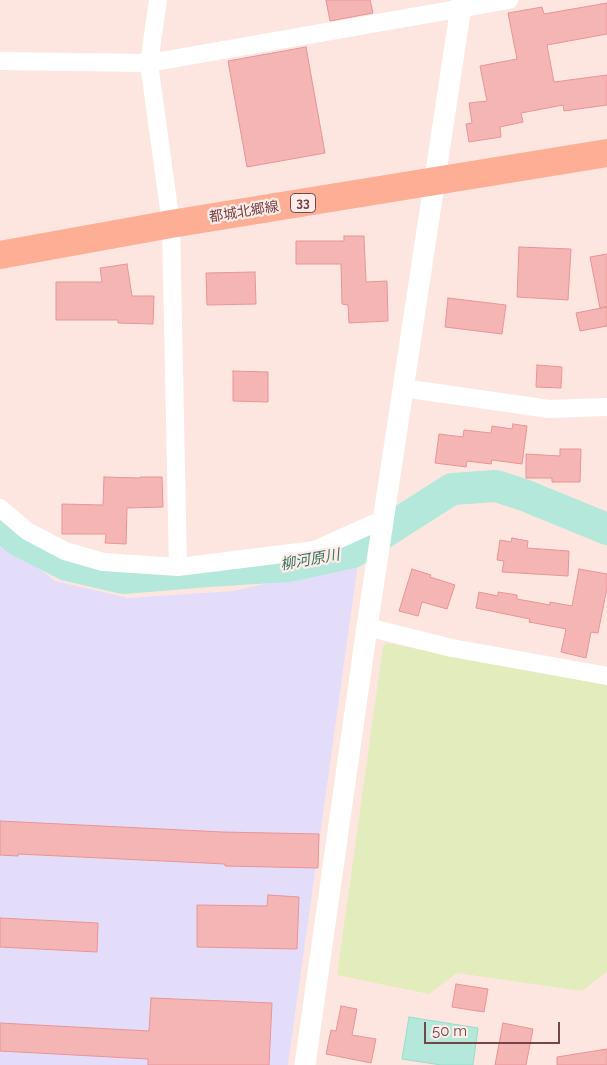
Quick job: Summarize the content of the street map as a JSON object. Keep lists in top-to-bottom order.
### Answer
{
  "streets": {
    "main road": ["33", "都城北郷線"]
  },
  "water": ["柳河原川"],
  "scale_bar": "50 m"
}
